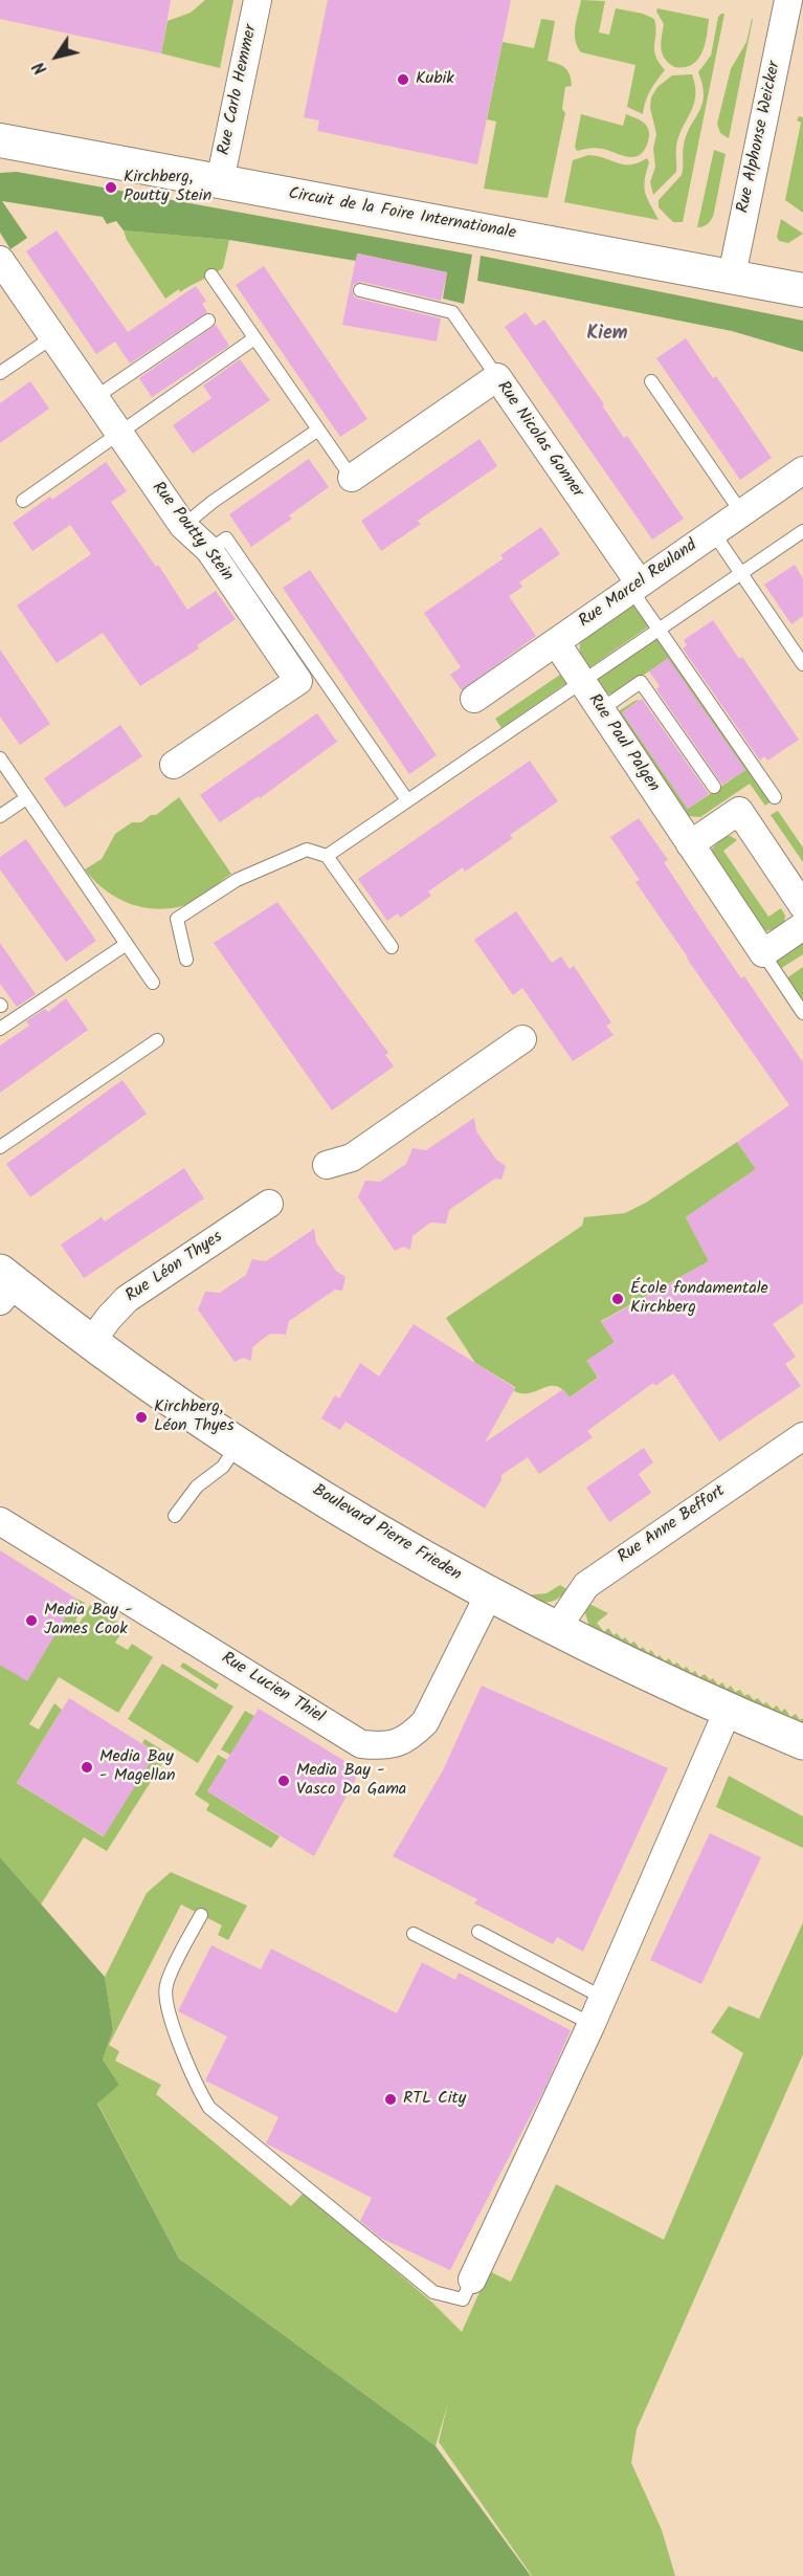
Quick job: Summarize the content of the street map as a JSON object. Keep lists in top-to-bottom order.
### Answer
{
  "streets": {
    "main road": ["Boulevard Pierre Frieden"],
    "street": [
      "Rue Carlo Hemmer",
      "Rue Alphonse Weicker",
      "Circuit de la Foire Internationale",
      "Rue Nicolas Gonner",
      "Rue Poutty Stein",
      "Rue Marcel Reuland",
      "Rue Paul Palgen",
      "Rue Léon Thyes",
      "Rue Anne Beffort",
      "Rue Lucien Thiel"
    ]
  },
  "crossings": [
    ["Rue Carlo Hemmer", "Circuit de la Foire Internationale"],
    ["Rue Alphonse Weicker", "Circuit de la Foire Internationale"],
    ["Rue Nicolas Gonner", "Rue Marcel Reuland"],
    ["Rue Marcel Reuland", "Rue Paul Palgen"],
    ["Rue Léon Thyes", "Boulevard Pierre Frieden"],
    ["Rue Anne Beffort", "Boulevard Pierre Frieden"],
    ["Boulevard Pierre Frieden", "Rue Lucien Thiel"]
  ],
  "districts": ["Kiem"],
  "places": [
    "Kubik",
    "Kirchberg, Poutty Stein",
    "École fondamentale Kirchberg",
    "Kirchberg, Léon Thyes",
    "Media Bay - James Cook",
    "Media Bay - Magellan",
    "Media Bay - Vasco Da Gama",
    "RTL City"
  ],
  "north": "bottom left"
}
